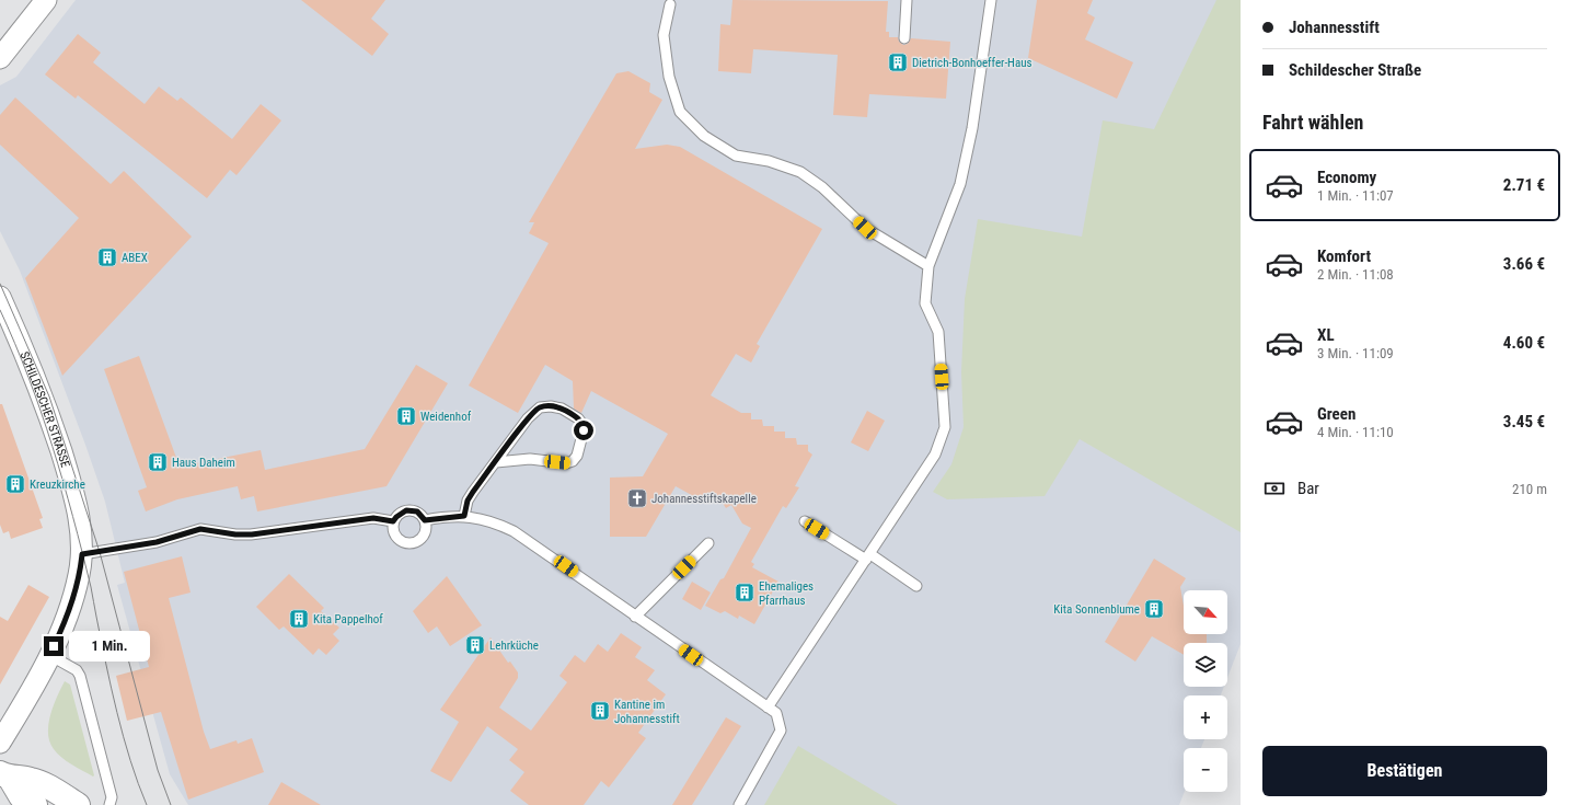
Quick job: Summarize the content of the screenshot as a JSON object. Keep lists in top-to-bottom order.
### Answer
{
  "streets": {
    "street": ["SCHILDESCHER STRASSE"]
  },
  "places": {
    "building": [
      "Dietrich-Bonhoeffer-Haus",
      "ABEX",
      "Weidenhof",
      "Haus Daheim",
      "Kreuzkirche",
      "Ehemaliges Pfarrhaus",
      "Kita Sonnenblume",
      "Kita Pappelhof",
      "Lehrküche",
      "Kantine im Johannesstift"
    ],
    "church": ["Johannesstiftskapelle"]
  },
  "north": "bottom right",
  "page": {
    "banner": ["Johannesstift", "Schildescher Straße"],
    "heading": "Fahrt wählen",
    "list": [
      {
        "name": "Economy",
        "note": "1 Min. · 11:07",
        "value": "2.71 €"
      },
      {
        "name": "Komfort",
        "note": "2 Min. · 11:08",
        "value": "3.66 €"
      },
      {
        "name": "XL",
        "note": "3 Min. · 11:09",
        "value": "4.60 €"
      },
      {
        "name": "Green",
        "note": "4 Min. · 11:10",
        "value": "3.45 €"
      }
    ],
    "pay": ["Bar", "210 m"],
    "map_buttons": ["+", "−"],
    "bubble": "1 Min.",
    "buttons": "Bestätigen"
  }
}
